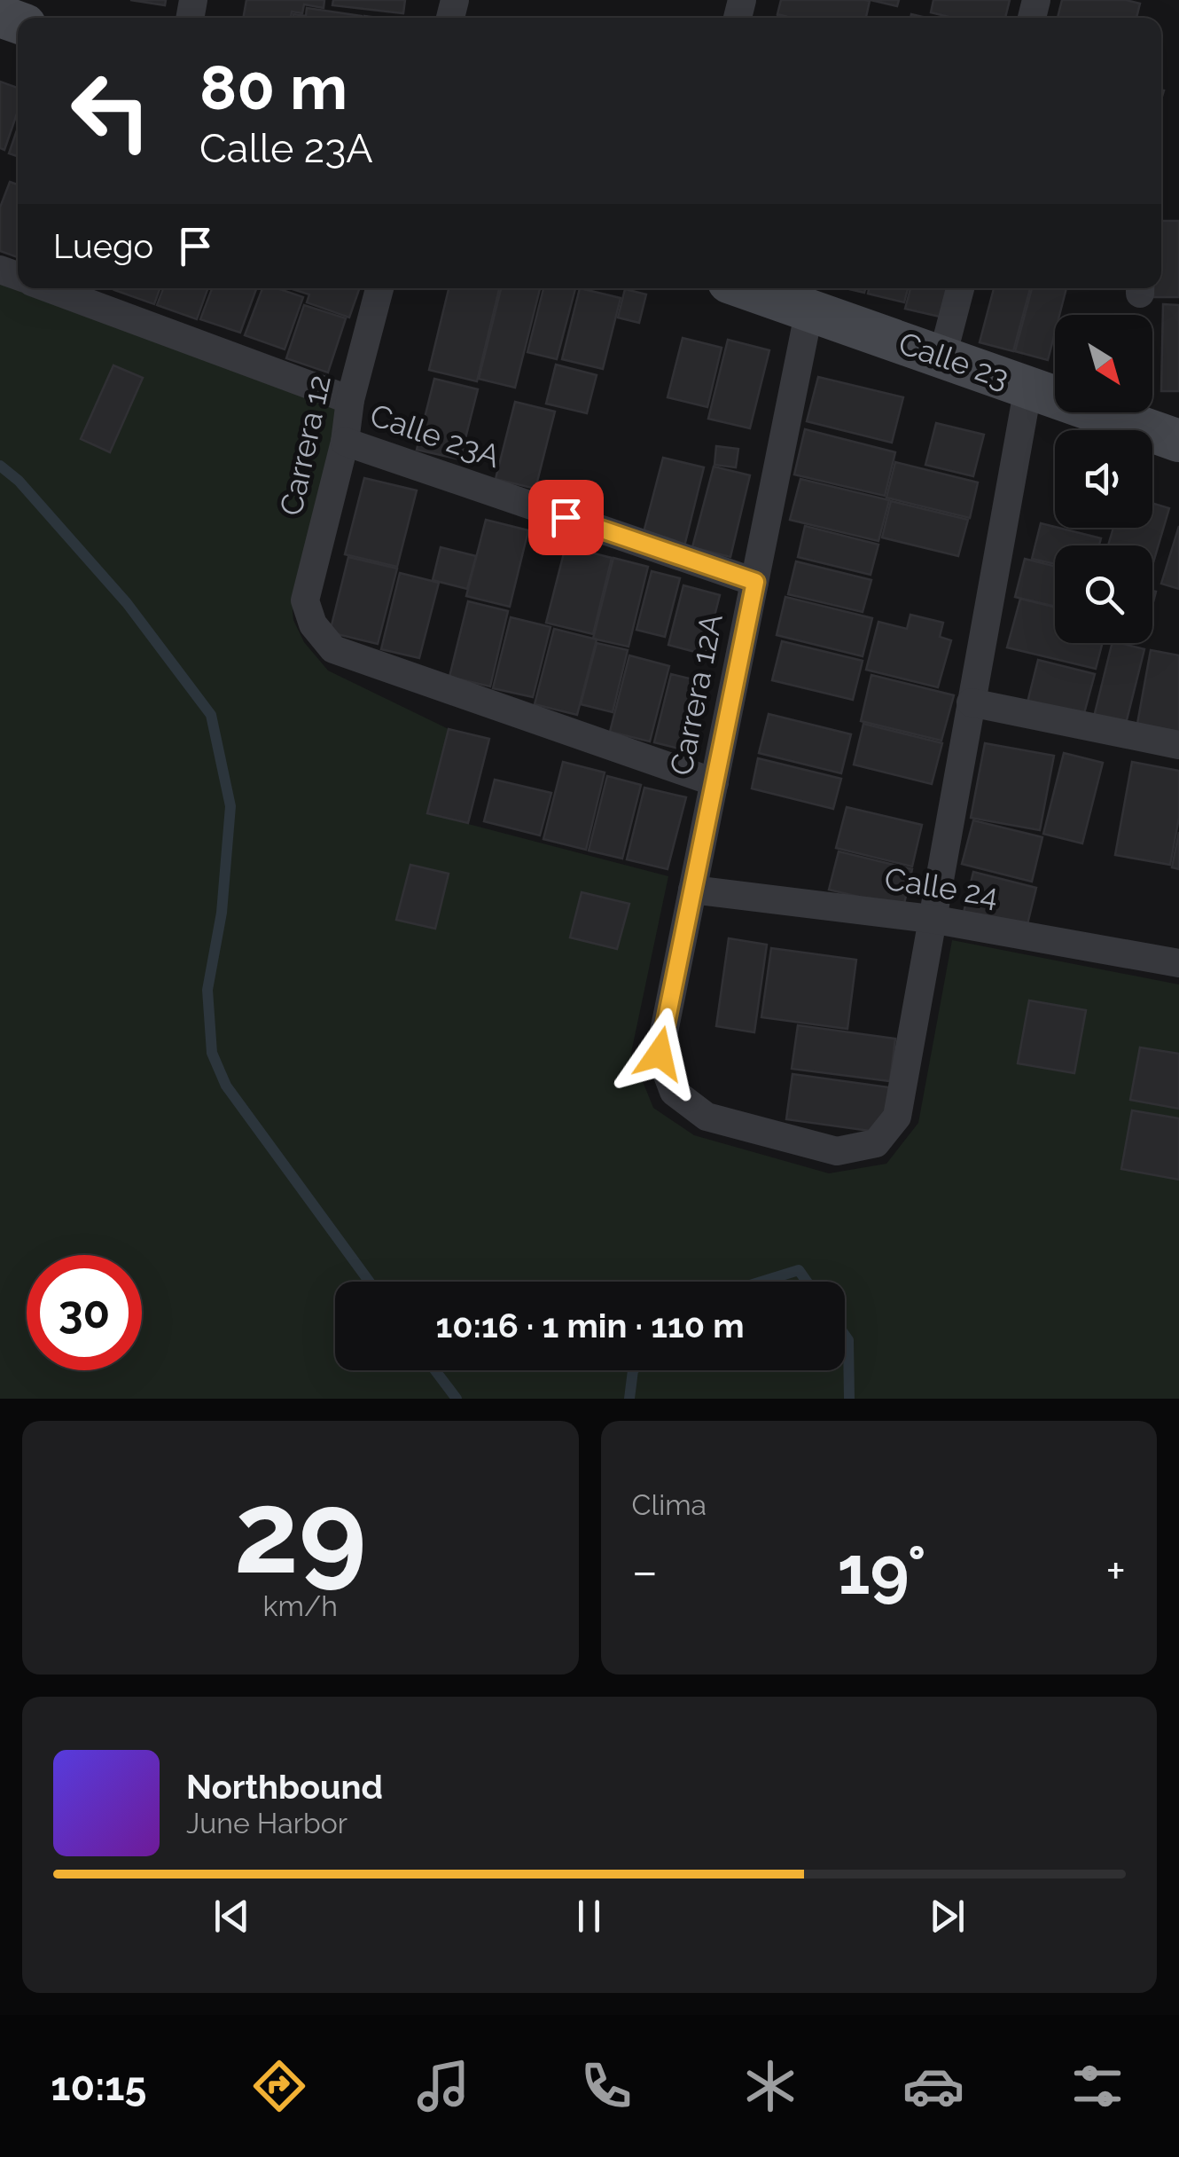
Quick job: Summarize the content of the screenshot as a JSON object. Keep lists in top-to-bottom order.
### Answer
{
  "streets": {
    "street": [
      "Calle 23",
      "Calle 23A",
      "Carrera 12",
      "Carrera 12A",
      "Calle 24"
    ]
  },
  "crossings": [
    ["Calle 23", "Carrera 12A"],
    ["Calle 23A", "Carrera 12"],
    ["Calle 23A", "Carrera 12A"],
    ["Carrera 12", "Carrera 12A"],
    ["Carrera 12A", "Calle 24"]
  ],
  "north": "bottom right",
  "page": {
    "turn": ["80 m", "Calle 23A"],
    "then": "Luego",
    "limit": "30",
    "trip": "10:16 · 1 min · 110 m",
    "tile": [
      ["29", "km/h"],
      "Clima"
    ],
    "heat": ["−", "19°", "+"],
    "song": ["Northbound", "June Harbor"],
    "tabs": "10:15"
  }
}
